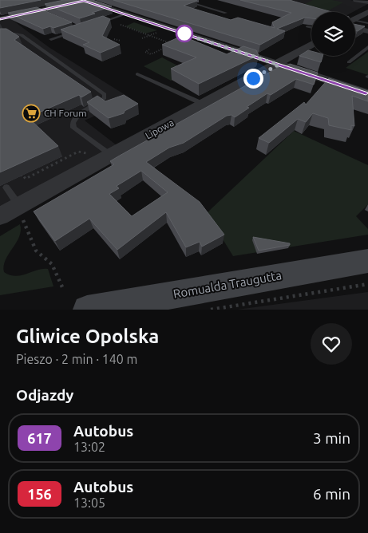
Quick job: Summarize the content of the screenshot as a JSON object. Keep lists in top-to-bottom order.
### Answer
{
  "streets": {
    "main road": ["Romualda Traugutta"],
    "street": ["Lipowa"]
  },
  "places": {
    "supermarket": ["CH Forum"]
  },
  "lines": ["bus line 617"],
  "page": {
    "heading": [
      ["Gliwice Opolska", "Pieszo · 2 min · 140 m"],
      "Odjazdy"
    ],
    "list": [
      {
        "mark": "617",
        "name": "Autobus",
        "note": "13:02",
        "value": "3 min"
      },
      {
        "mark": "156",
        "name": "Autobus",
        "note": "13:05",
        "value": "6 min"
      }
    ]
  }
}
